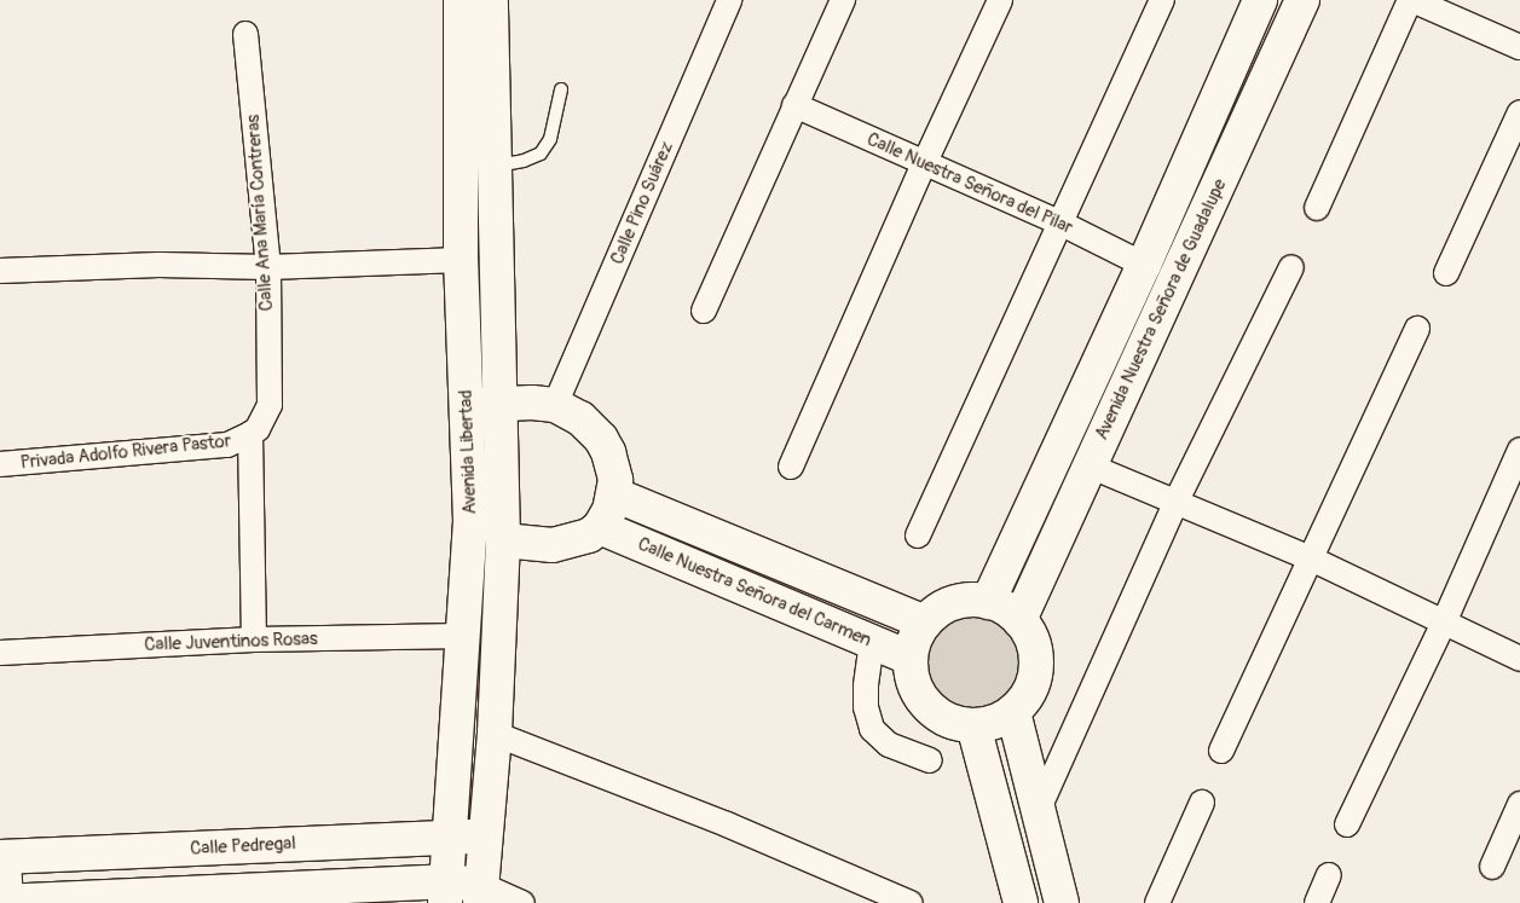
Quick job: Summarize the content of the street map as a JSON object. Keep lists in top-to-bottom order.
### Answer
{
  "streets": {
    "street": [
      "Calle Nuestra Señora del Pilar",
      "Calle Pino Suárez",
      "Calle Ana María Contreras",
      "Avenida Nuestra Señora de Guadalupe",
      "Privada Adolfo Rivera Pastor",
      "Avenida Libertad",
      "Calle Nuestra Señora del Carmen",
      "Calle Juventinos Rosas",
      "Calle Pedregal"
    ]
  },
  "crossings": [
    ["Calle Nuestra Señora del Pilar", "Avenida Nuestra Señora de Guadalupe"],
    ["Calle Pino Suárez", "Avenida Libertad"],
    ["Calle Pino Suárez", "Calle Nuestra Señora del Carmen"],
    ["Calle Ana María Contreras", "Privada Adolfo Rivera Pastor"],
    ["Avenida Nuestra Señora de Guadalupe", "Calle Nuestra Señora del Carmen"],
    ["Avenida Libertad", "Calle Nuestra Señora del Carmen"],
    ["Avenida Libertad", "Calle Juventinos Rosas"],
    ["Avenida Libertad", "Calle Pedregal"]
  ]
}
